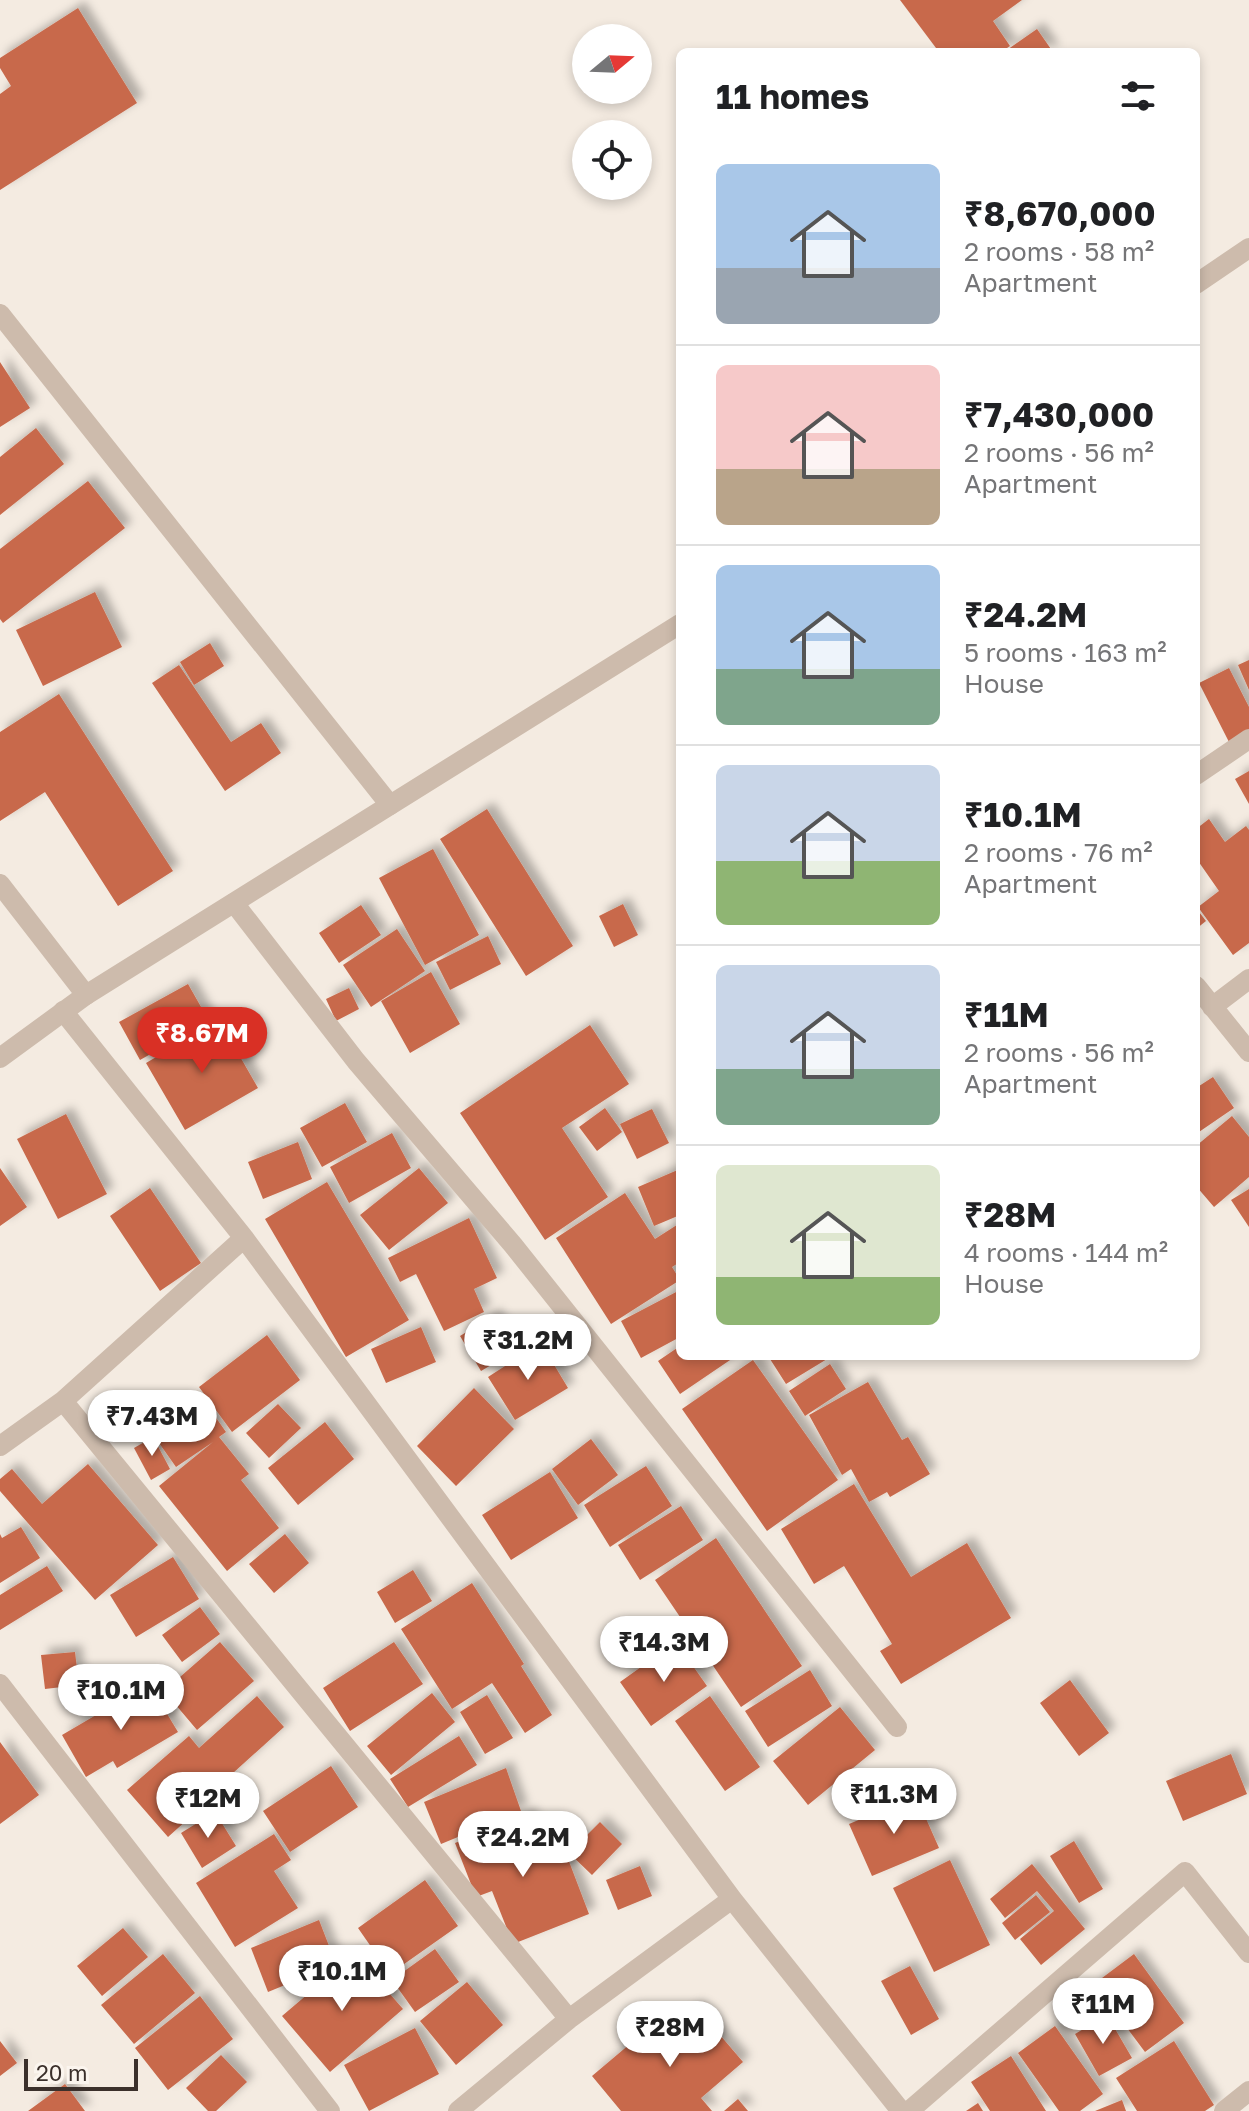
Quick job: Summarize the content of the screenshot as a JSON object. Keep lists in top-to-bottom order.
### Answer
{
  "scale_bar": "20 m",
  "north": "right",
  "page": {
    "heading": "11 homes",
    "list": [
      {
        "name": "₹8,670,000",
        "note": "2 rooms · 58 m² · Apartment"
      },
      {
        "name": "₹7,430,000",
        "note": "2 rooms · 56 m² · Apartment"
      },
      {
        "name": "₹24.2M",
        "note": "5 rooms · 163 m² · House"
      },
      {
        "name": "₹10.1M",
        "note": "2 rooms · 76 m² · Apartment"
      },
      {
        "name": "₹11M",
        "note": "2 rooms · 56 m² · Apartment"
      },
      {
        "name": "₹28M",
        "note": "4 rooms · 144 m² · House"
      }
    ],
    "price": [
      "₹8.67M",
      "₹31.2M",
      "₹7.43M",
      "₹14.3M",
      "₹10.1M",
      "₹11.3M",
      "₹12M",
      "₹24.2M",
      "₹10.1M",
      "₹11M",
      "₹28M"
    ],
    "scale": "20 m"
  }
}
